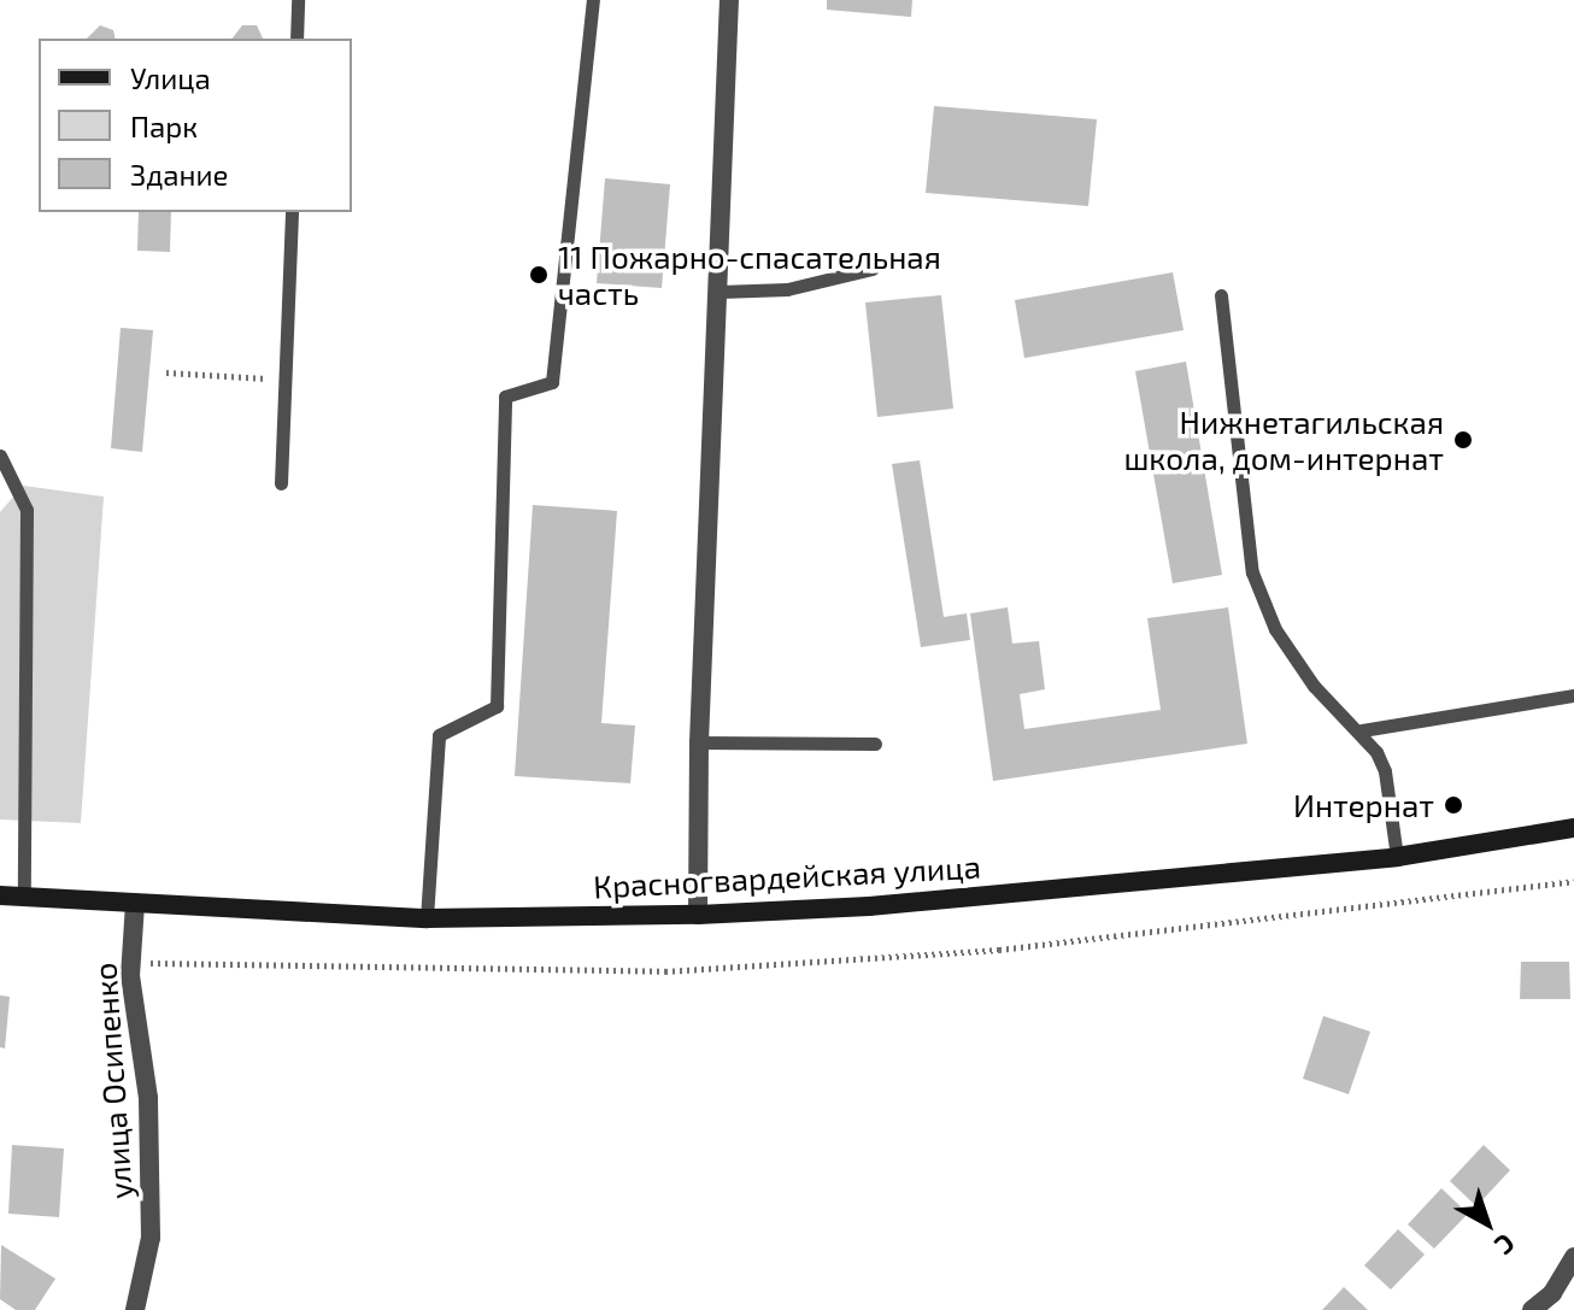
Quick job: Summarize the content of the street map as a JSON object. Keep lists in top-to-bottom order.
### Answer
{
  "streets": {
    "main road": ["Красногвардейская улица"],
    "street": ["улица Осипенко"]
  },
  "crossings": [
    ["Красногвардейская улица", "улица Осипенко"]
  ],
  "places": ["11 Пожарно-спасательная часть", "Нижнетагильская школа, дом-интернат", "Интернат"],
  "legend": ["Улица", "Парк", "Здание"],
  "north": "bottom right"
}
